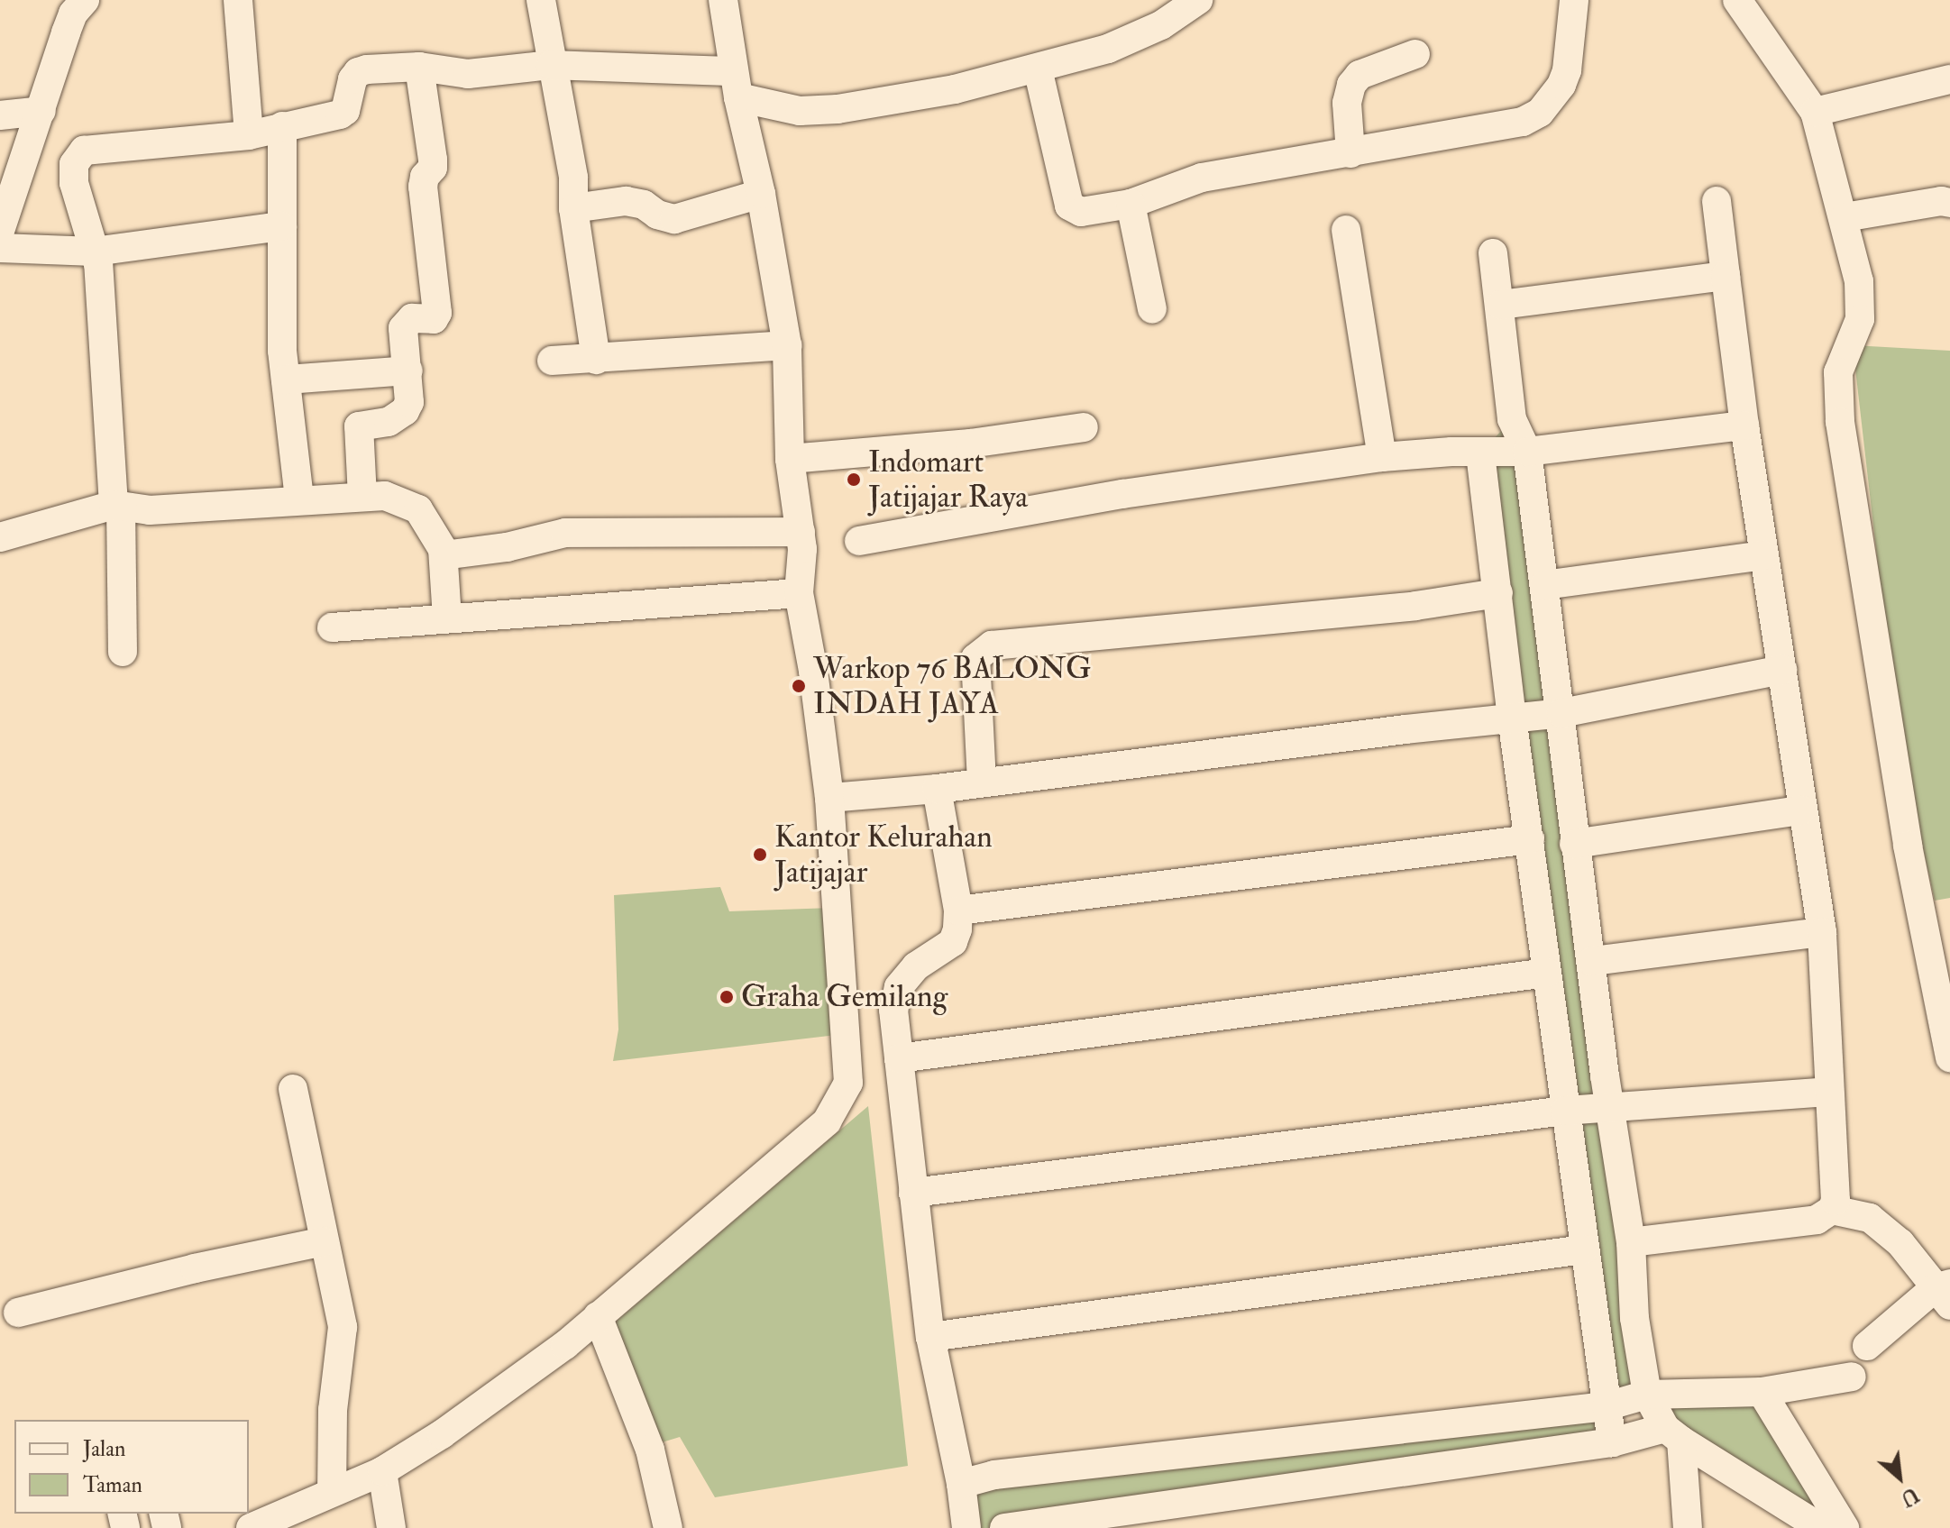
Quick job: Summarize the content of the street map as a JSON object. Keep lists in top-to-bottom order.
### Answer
{
  "places": [
    "Indomart Jatijajar Raya",
    "Warkop 76 BALONG INDAH JAYA",
    "Kantor Kelurahan Jatijajar",
    "Graha Gemilang"
  ],
  "legend": ["Jalan", "Taman"],
  "north": "bottom right"
}
